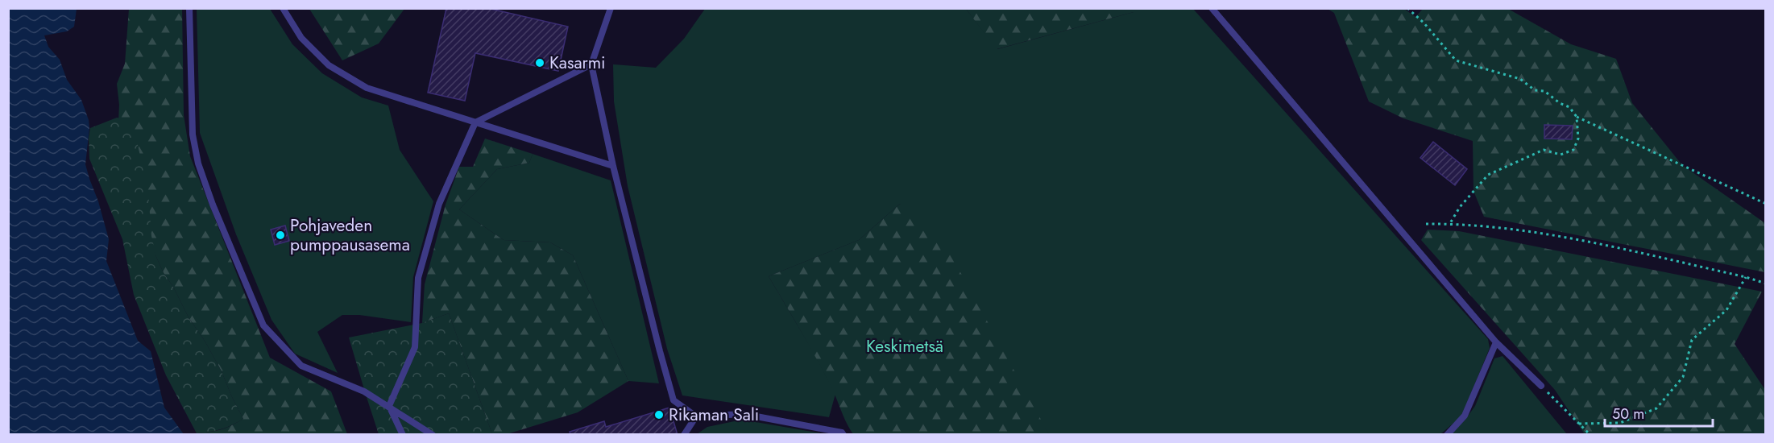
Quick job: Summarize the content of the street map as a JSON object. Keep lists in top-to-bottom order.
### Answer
{
  "parks": ["Keskimetsä"],
  "places": ["Kasarmi", "Pohjaveden pumppausasema", "Rikaman Sali"],
  "scale_bar": "50 m"
}
